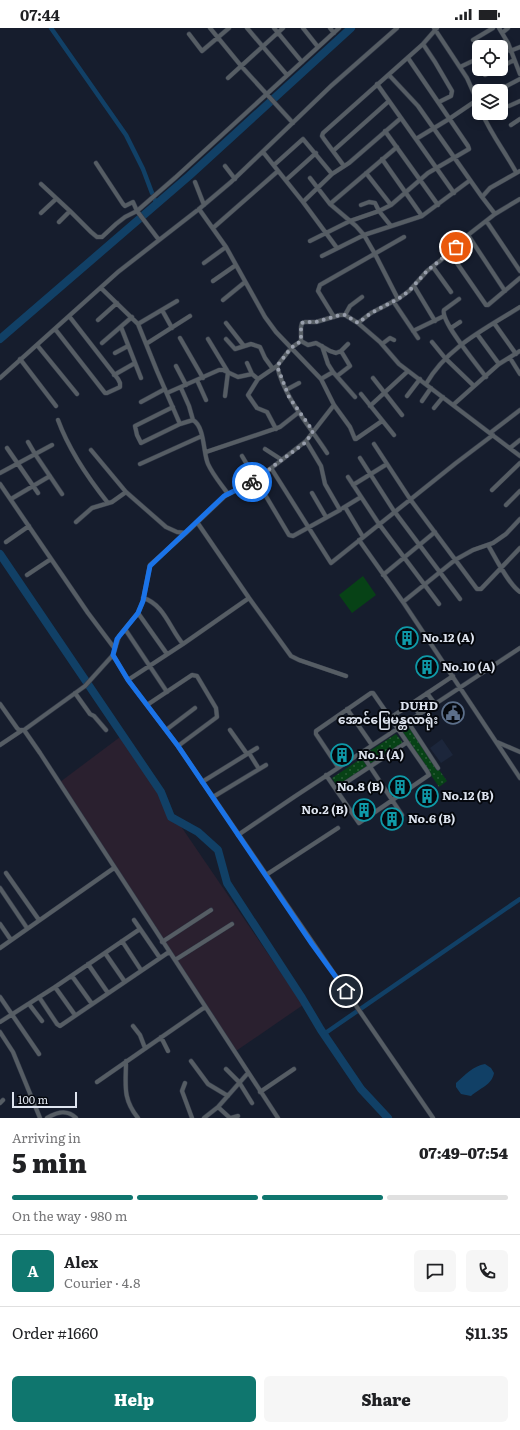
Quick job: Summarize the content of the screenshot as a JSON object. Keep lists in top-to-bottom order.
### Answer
{
  "places": {
    "building": [
      "No.12 (A)",
      "No.10 (A)",
      "No.1 (A)",
      "No.8 (B)",
      "No.12 (B)",
      "No.2 (B)",
      "No.6 (B)"
    ],
    "public building": ["DUHD အောင်မြေမန္တလာရုံး"]
  },
  "scale_bar": "100 m",
  "page": {
    "status": "07:44",
    "scale": "100 m",
    "heading": ["5 min", "Arriving in", "07:49–07:54"],
    "panel": [
      "Alex",
      "Courier · 4.8",
      "Order #1660",
      "$11.35"
    ],
    "bar": "On the way · 980 m",
    "round": "A",
    "buttons": ["Help", "Share"]
  }
}
